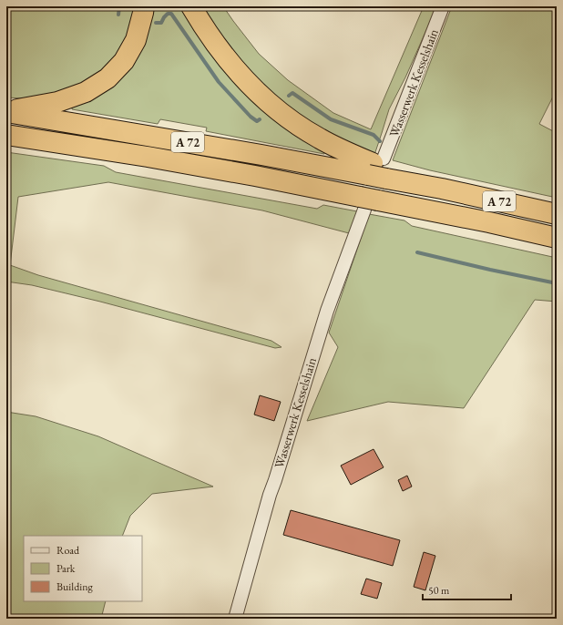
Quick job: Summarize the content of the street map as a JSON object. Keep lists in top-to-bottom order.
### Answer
{
  "streets": {
    "highway": ["A 72"],
    "street": ["Wasserwerk Kesselshain"]
  },
  "crossings": [
    ["Wasserwerk Kesselshain", "A 72"]
  ],
  "legend": ["Road", "Park", "Building"],
  "scale_bar": "50 m"
}
